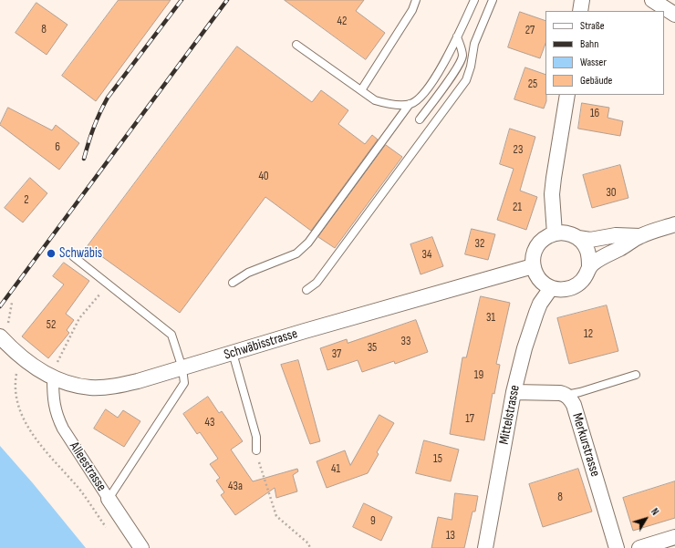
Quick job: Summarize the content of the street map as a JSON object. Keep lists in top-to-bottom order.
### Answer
{
  "streets": {
    "street": [
      "Schwäbisstrasse",
      "Mittelstrasse",
      "Merkurstrasse",
      "Alleestrasse"
    ]
  },
  "crossings": [
    ["Schwäbisstrasse", "Mittelstrasse"],
    ["Schwäbisstrasse", "Alleestrasse"]
  ],
  "places": ["Schwäbis"],
  "house_numbers": [
    "42",
    "8",
    "27",
    "25",
    "16",
    "6",
    "23",
    "40",
    "30",
    "2",
    "21",
    "32",
    "34",
    "31",
    "52",
    "12",
    "33",
    "35",
    "37",
    "19",
    "17",
    "43",
    "15",
    "41",
    "43a",
    "8",
    "9",
    "13"
  ],
  "legend": [
    "Straße",
    "Bahn",
    "Wasser",
    "Gebäude"
  ],
  "north": "top right"
}
